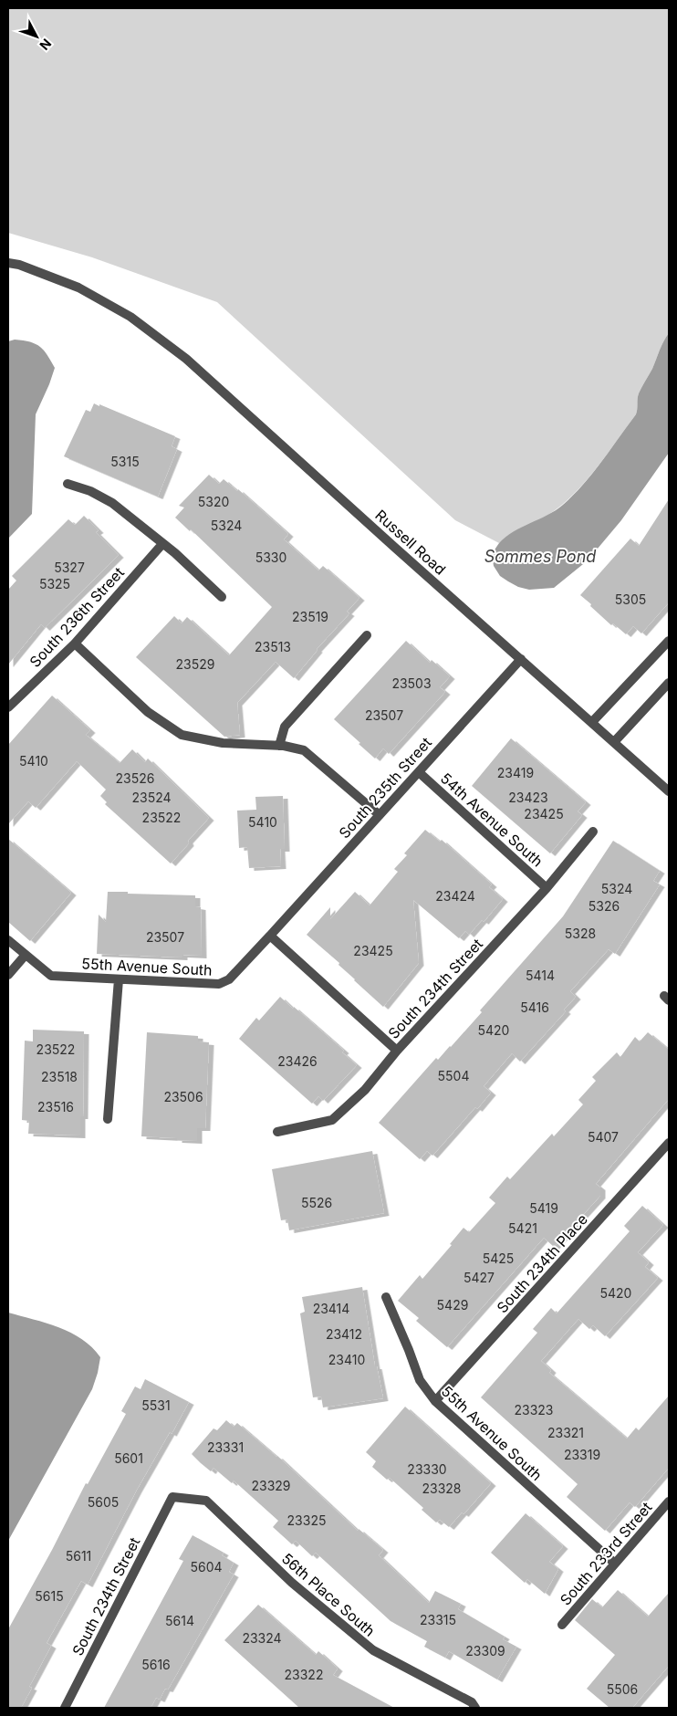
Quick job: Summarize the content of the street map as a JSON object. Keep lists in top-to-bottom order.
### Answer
{
  "streets": {
    "street": [
      "Russell Road",
      "South 236th Street",
      "South 235th Street",
      "54th Avenue South",
      "55th Avenue South",
      "South 234th Street",
      "South 234th Place",
      "South 233rd Street",
      "56th Place South"
    ]
  },
  "crossings": [
    ["Russell Road", "South 235th Street"],
    ["South 235th Street", "54th Avenue South"],
    ["South 235th Street", "55th Avenue South"],
    ["54th Avenue South", "South 234th Street"],
    ["55th Avenue South", "South 234th Place"],
    ["55th Avenue South", "South 233rd Street"],
    ["South 234th Street", "56th Place South"]
  ],
  "water": ["Sommes Pond"],
  "house_numbers": [
    "5315",
    "5320",
    "5324",
    "5330",
    "5327",
    "5325",
    "5305",
    "23519",
    "23513",
    "23529",
    "23503",
    "23507",
    "5410",
    "23419",
    "23526",
    "23524",
    "23423",
    "23425",
    "23522",
    "5410",
    "5324",
    "23424",
    "5326",
    "5328",
    "23507",
    "23425",
    "5414",
    "5416",
    "5420",
    "23522",
    "23426",
    "5504",
    "23518",
    "23506",
    "23516",
    "5407",
    "5526",
    "5419",
    "5421",
    "5425",
    "5427",
    "5420",
    "5429",
    "23414",
    "23412",
    "23410",
    "5531",
    "23323",
    "23321",
    "23331",
    "23319",
    "5601",
    "23330",
    "23329",
    "23328",
    "5605",
    "23325",
    "5611",
    "5604",
    "5615",
    "23315",
    "5614",
    "23324",
    "23309",
    "5616",
    "23322",
    "5506"
  ],
  "north": "bottom right"
}
